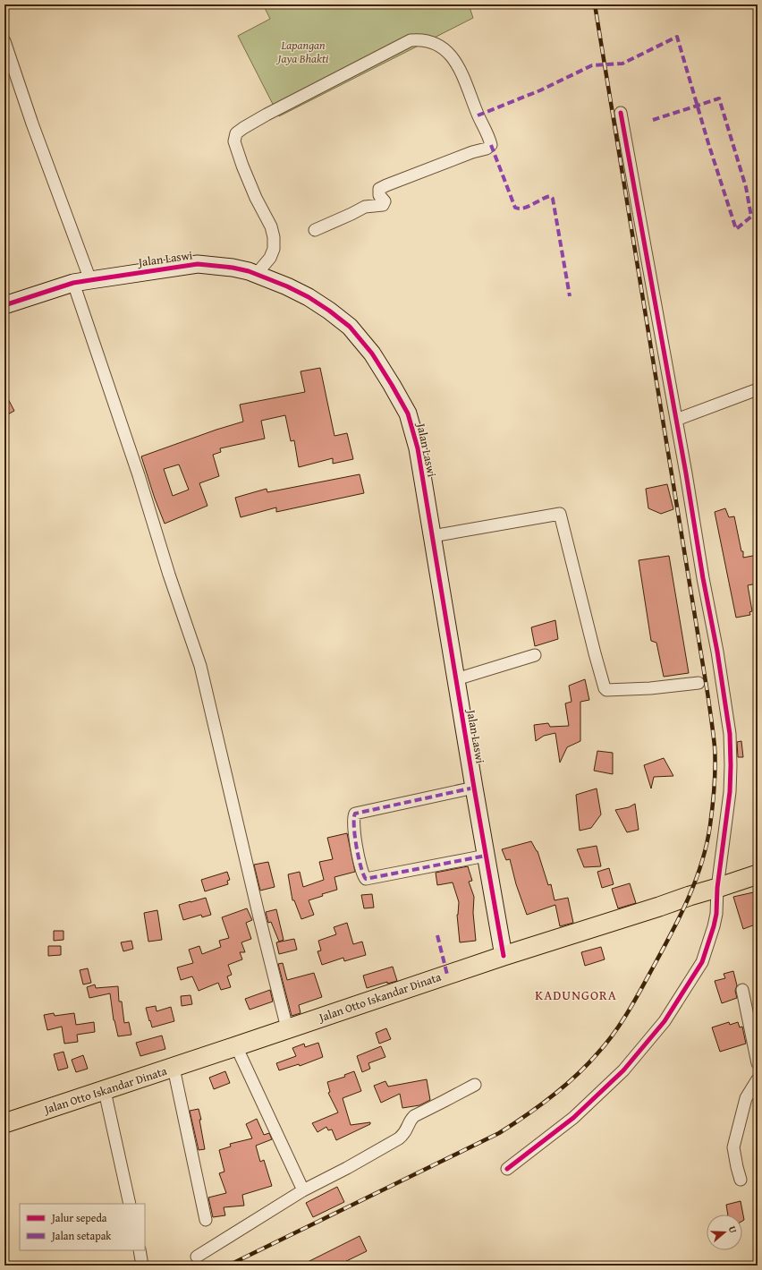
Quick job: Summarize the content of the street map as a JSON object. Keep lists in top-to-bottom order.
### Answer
{
  "streets": {
    "main road": ["Jalan Otto Iskandar Dinata"],
    "street": ["Jalan Laswi"]
  },
  "crossings": [
    ["Jalan Laswi", "Jalan Otto Iskandar Dinata"]
  ],
  "districts": ["KADUNGORA"],
  "parks": ["Lapangan Jaya Bhakti"],
  "legend": ["Jalur sepeda", "Jalan setapak"],
  "north": "right"
}
